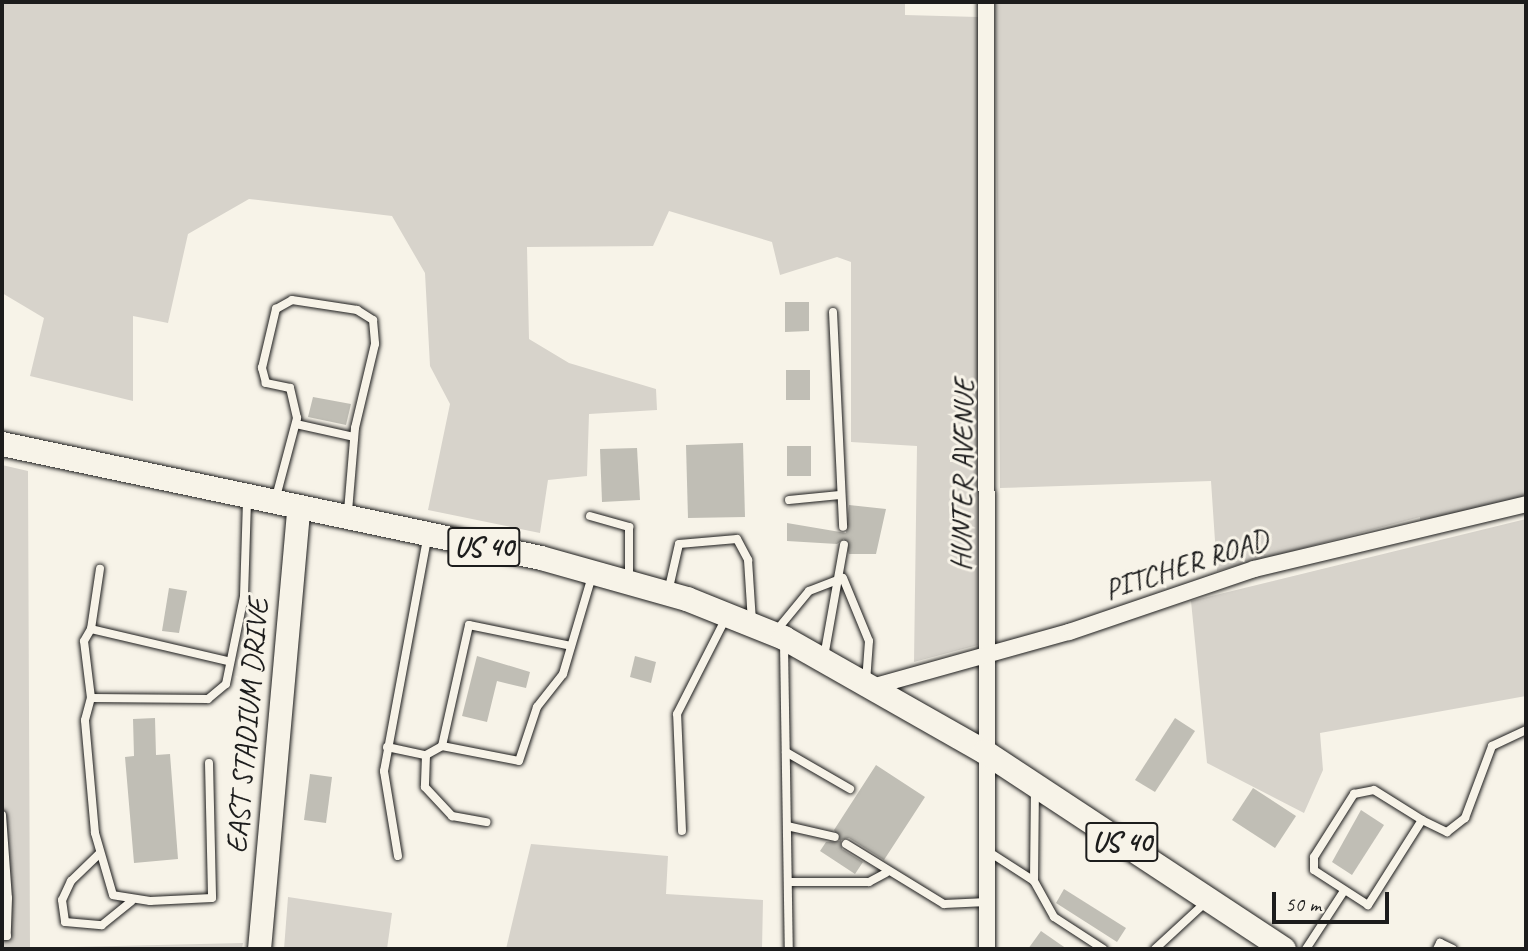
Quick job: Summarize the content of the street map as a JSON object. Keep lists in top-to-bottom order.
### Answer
{
  "streets": {
    "main road": ["US 40", "EAST STADIUM DRIVE"],
    "street": ["HUNTER AVENUE", "PITCHER ROAD"]
  },
  "crossings": [
    ["HUNTER AVENUE", "US 40"],
    ["HUNTER AVENUE", "PITCHER ROAD"],
    ["US 40", "PITCHER ROAD"],
    ["US 40", "EAST STADIUM DRIVE"]
  ],
  "scale_bar": "50 m"
}
